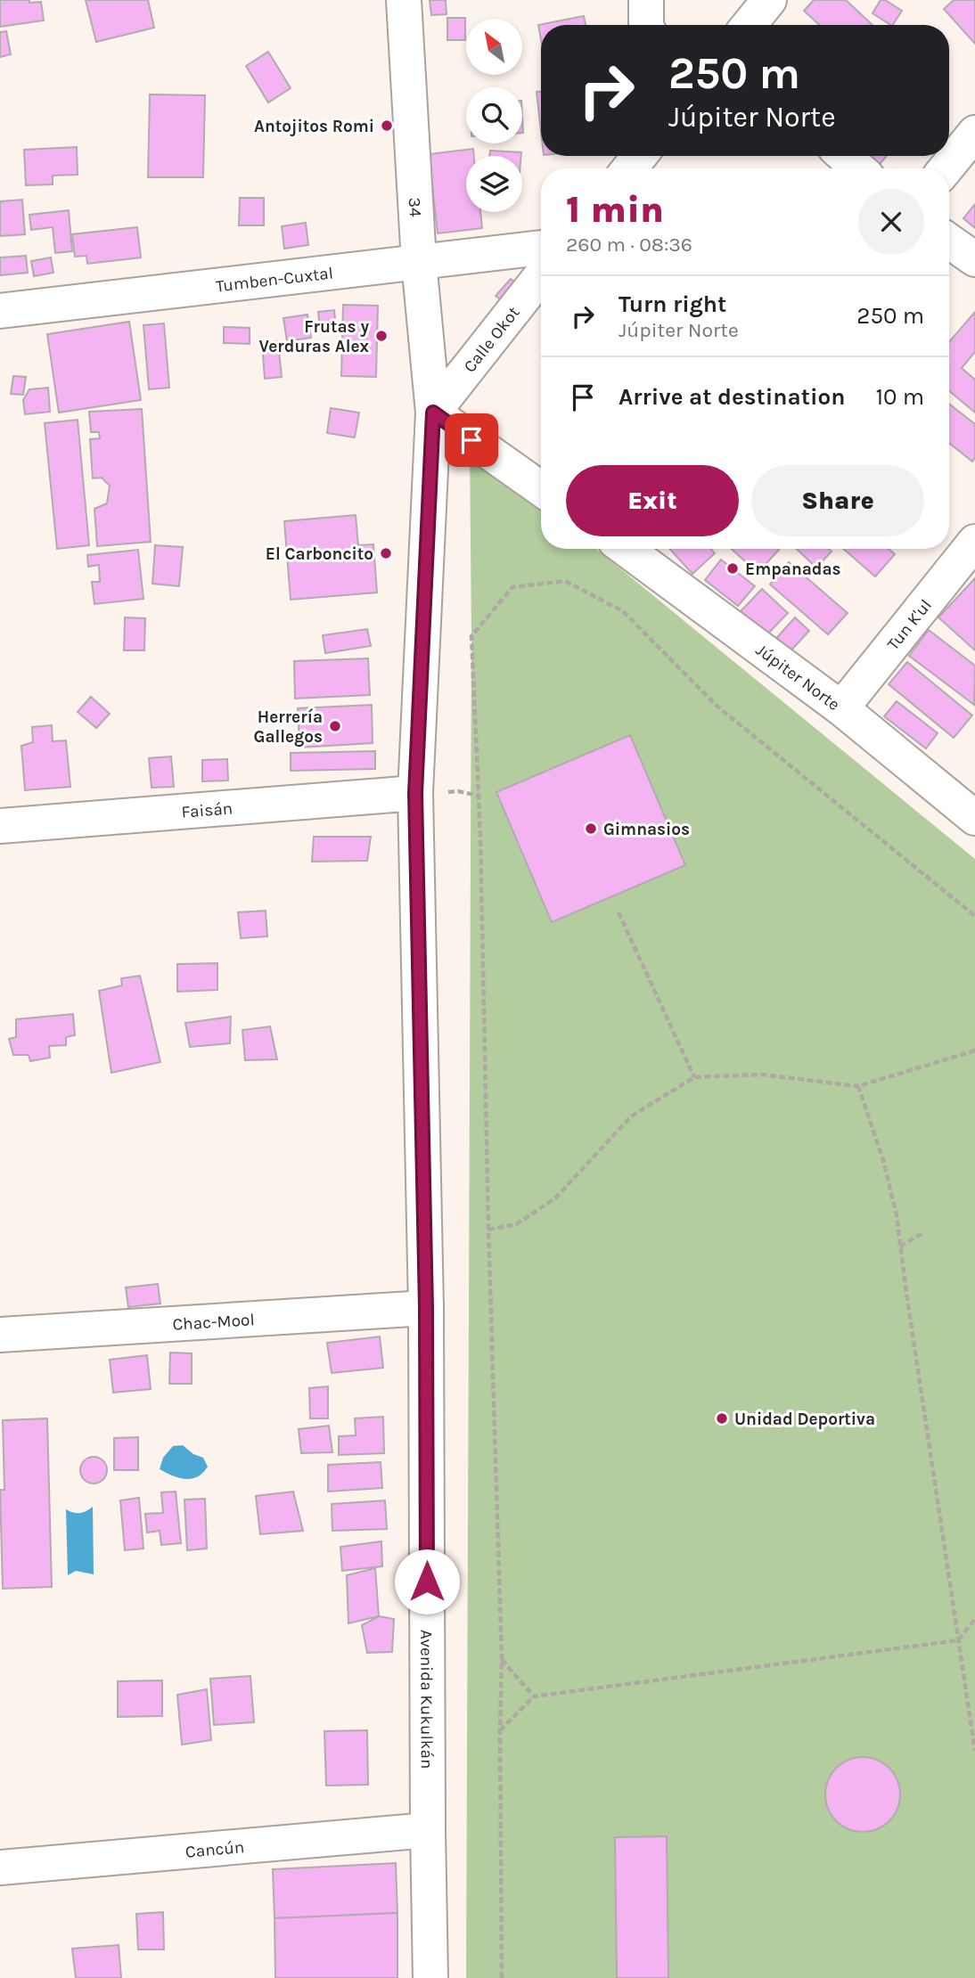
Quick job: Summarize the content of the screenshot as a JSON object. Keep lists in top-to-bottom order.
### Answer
{
  "streets": {
    "street": [
      "34",
      "Tumben-Cuxtal",
      "Calle Okot",
      "Tun K'ul",
      "Júpiter Norte",
      "Faisán",
      "Chac-Mool",
      "Avenida Kukulkán",
      "Cancún"
    ]
  },
  "crossings": [
    ["34", "Tumben-Cuxtal"],
    ["34", "Calle Okot"],
    ["34", "Avenida Kukulkán"],
    ["Calle Okot", "Avenida Kukulkán"],
    ["Tun K'ul", "Júpiter Norte"],
    ["Faisán", "Avenida Kukulkán"],
    ["Chac-Mool", "Avenida Kukulkán"],
    ["Avenida Kukulkán", "Cancún"]
  ],
  "places": [
    "Antojitos Romi",
    "Frutas y Verduras Alex",
    "El Carboncito",
    "Empanadas",
    "Herrería Gallegos",
    "Gimnasios",
    "Unidad Deportiva"
  ],
  "north": "top left",
  "page": {
    "turn": ["250 m", "Júpiter Norte"],
    "heading": ["1 min", "260 m · 08:36"],
    "list": [
      {
        "name": "Turn right",
        "note": "Júpiter Norte",
        "value": "250 m"
      },
      {
        "name": "Arrive at destination",
        "value": "10 m"
      }
    ],
    "buttons": ["Exit", "Share"]
  }
}
